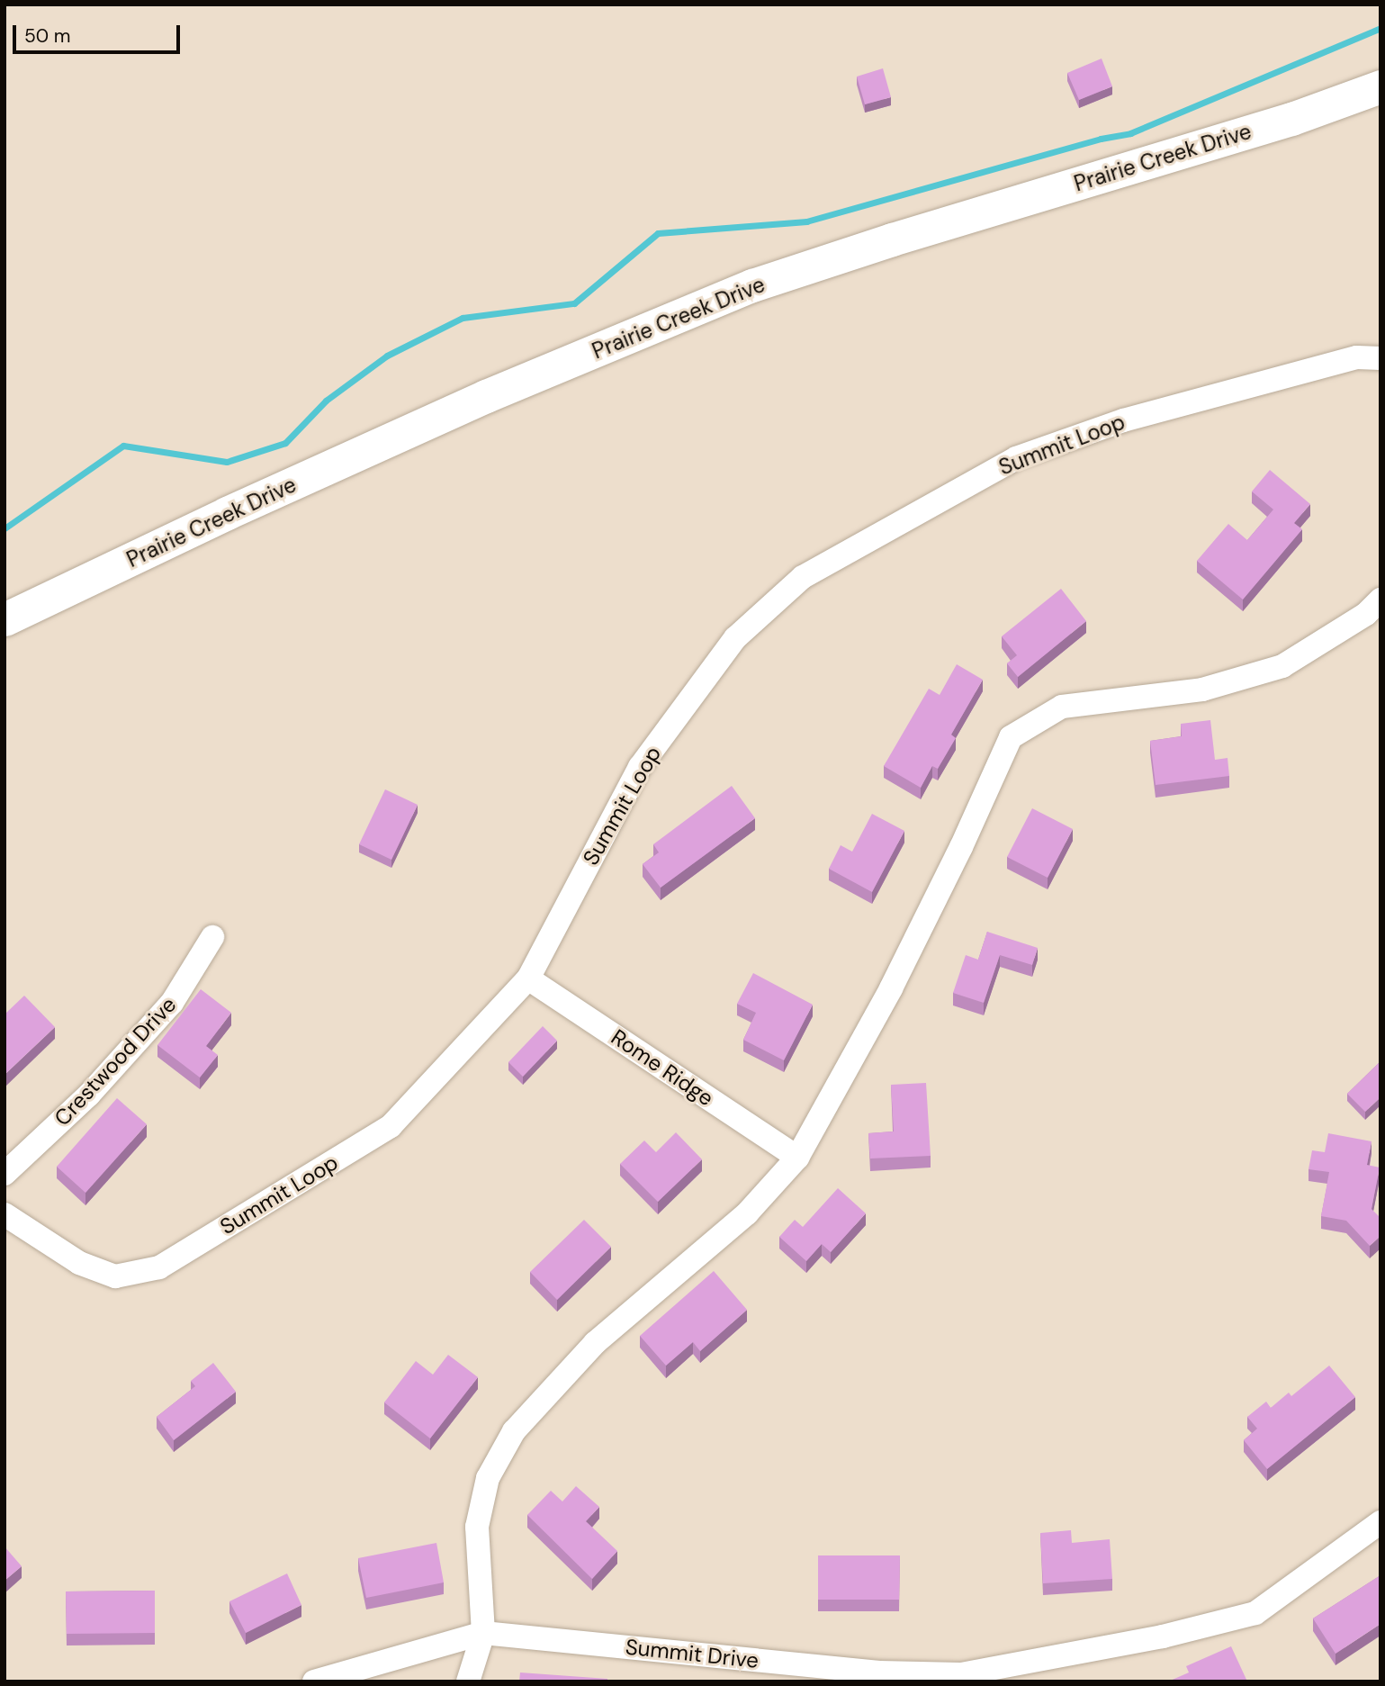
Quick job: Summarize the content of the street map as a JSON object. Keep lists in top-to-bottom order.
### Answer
{
  "streets": {
    "main road": ["Prairie Creek Drive"],
    "street": [
      "Summit Loop",
      "Crestwood Drive",
      "Rome Ridge",
      "Summit Drive"
    ]
  },
  "crossings": [
    ["Summit Loop", "Rome Ridge"]
  ],
  "scale_bar": "50 m"
}
